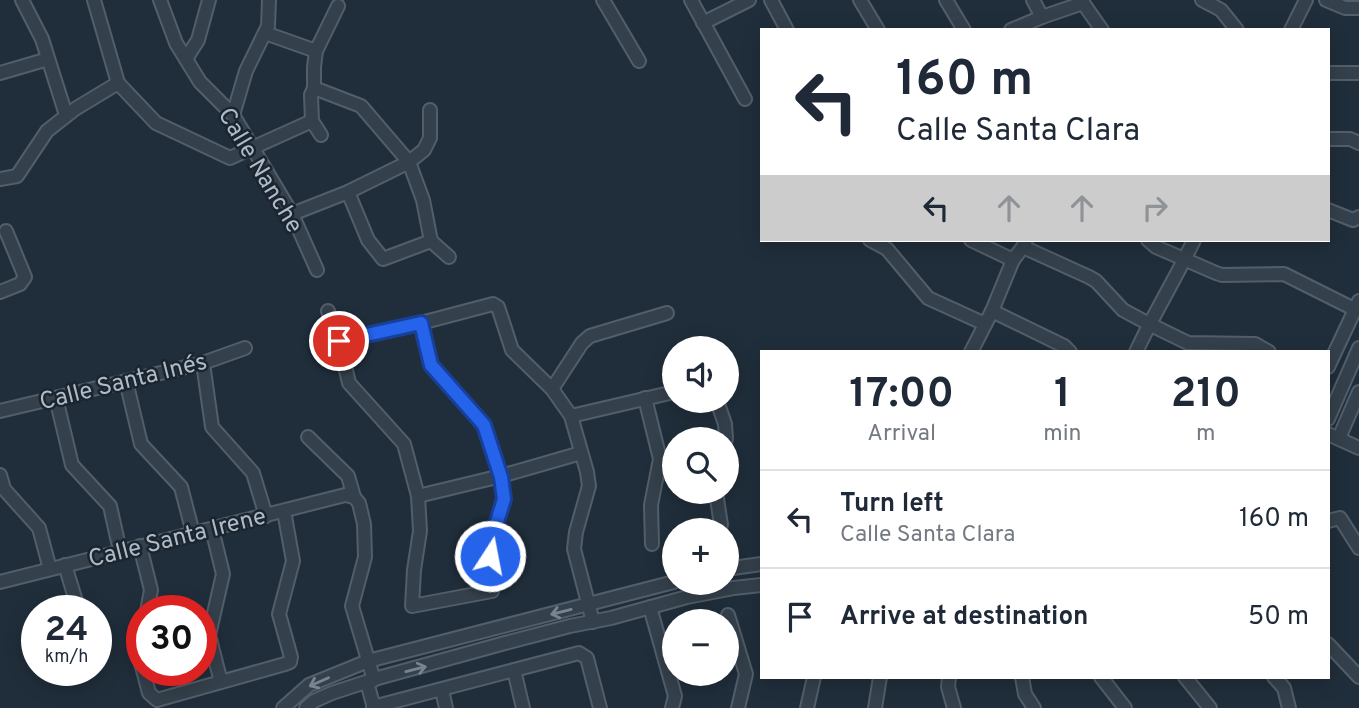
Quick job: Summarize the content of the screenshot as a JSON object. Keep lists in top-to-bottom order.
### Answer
{
  "streets": {
    "street": ["Calle Nanche", "Calle Santa Inés", "Calle Santa Irene"]
  },
  "page": {
    "turn": ["160 m", "Calle Santa Clara"],
    "map_buttons": ["+", "−"],
    "eta": [
      "17:00",
      "Arrival",
      "1",
      "min",
      "210",
      "m"
    ],
    "list": [
      {
        "name": "Turn left",
        "note": "Calle Santa Clara",
        "value": "160 m"
      },
      {
        "name": "Arrive at destination",
        "value": "50 m"
      }
    ],
    "speed": "24 km/h",
    "limit": "30"
  }
}
